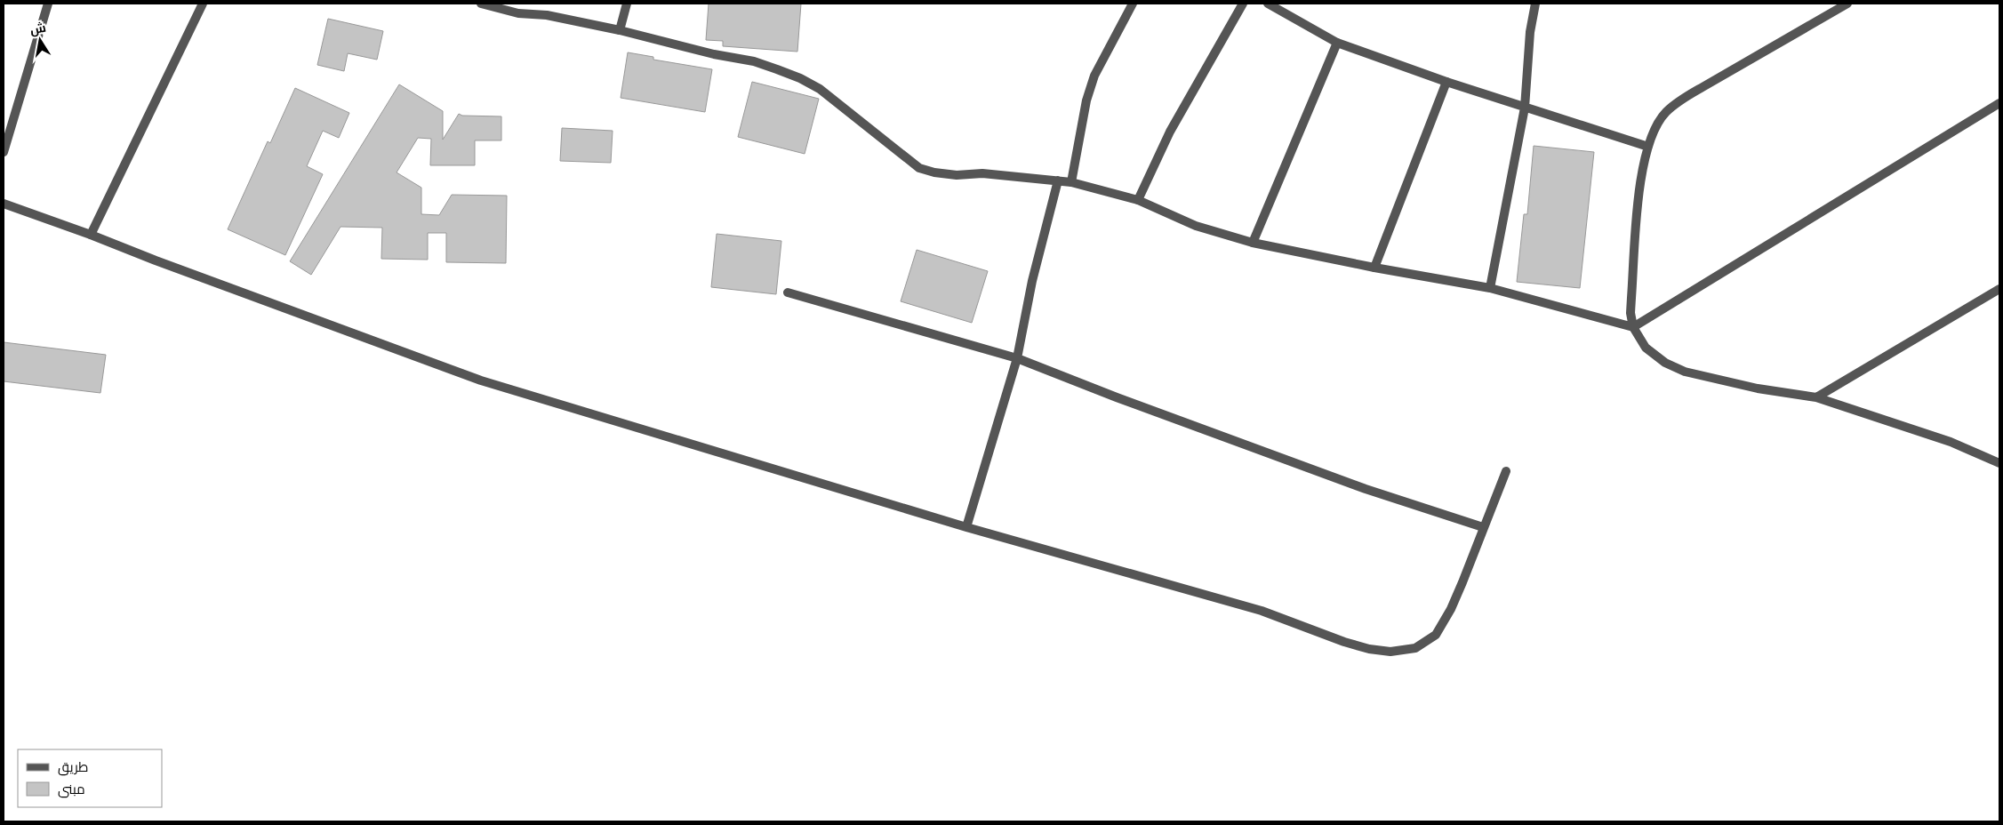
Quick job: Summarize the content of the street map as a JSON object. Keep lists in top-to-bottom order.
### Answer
{
  "legend": ["طريق", "مبنى"],
  "north": "top"
}
